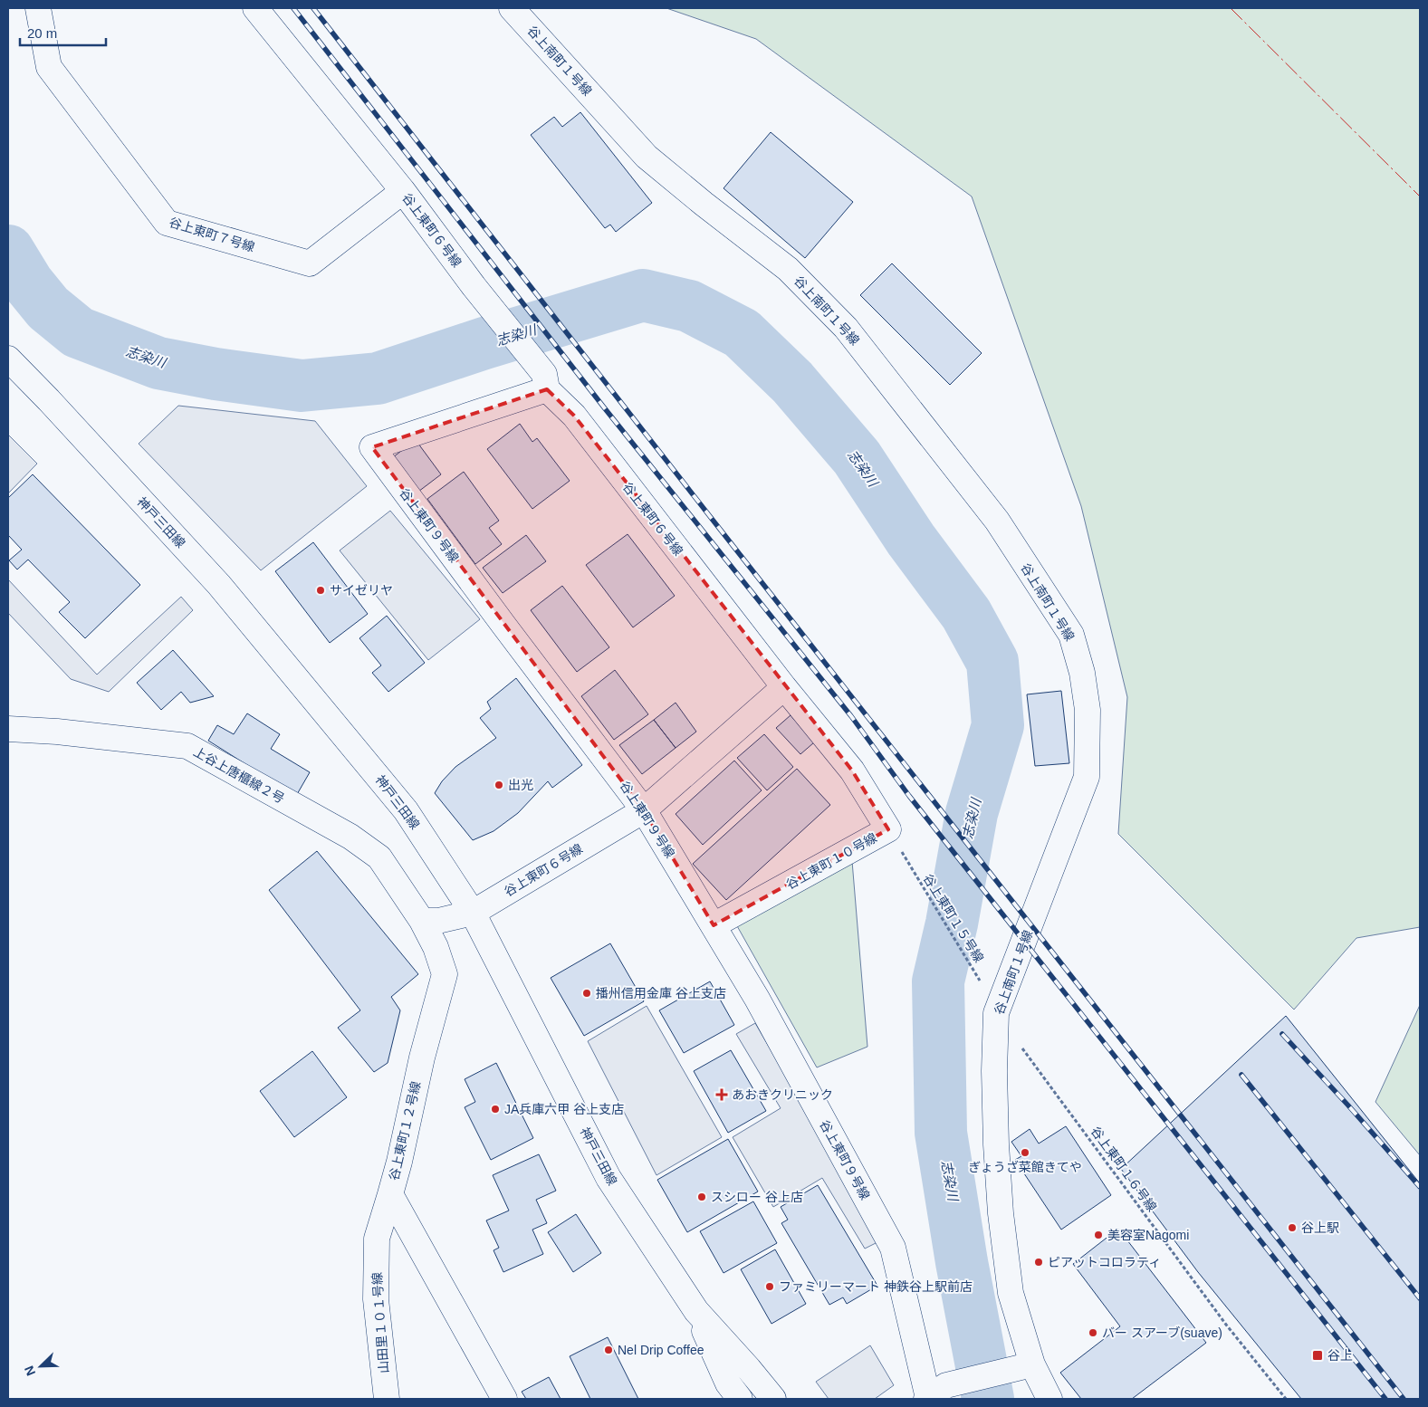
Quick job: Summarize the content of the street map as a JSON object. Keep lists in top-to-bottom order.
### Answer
{
  "streets": {
    "street": [
      "谷上南町１号線",
      "谷上東町６号線",
      "谷上東町７号線",
      "神戸三田線",
      "谷上東町９号線",
      "上谷上唐櫃線２号",
      "谷上東町１０号線",
      "谷上東町１２号線",
      "山田里１０１号線"
    ],
    "path": ["谷上東町１５号線", "谷上東町１６号線"]
  },
  "crossings": [
    ["谷上南町１号線", "谷上東町１６号線"],
    ["谷上東町６号線", "谷上東町７号線"],
    ["谷上東町６号線", "神戸三田線"],
    ["谷上東町６号線", "谷上東町９号線"],
    ["谷上東町６号線", "上谷上唐櫃線２号"],
    ["谷上東町６号線", "谷上東町１０号線"],
    ["谷上東町６号線", "谷上東町１２号線"],
    ["谷上東町９号線", "谷上東町１０号線"],
    ["上谷上唐櫃線２号", "谷上東町１２号線"],
    ["谷上東町１５号線", "谷上東町１６号線"],
    ["谷上東町１２号線", "山田里１０１号線"]
  ],
  "water": ["志染川"],
  "places": {
    "other": [
      "サイゼリヤ",
      "出光",
      "播州信用金庫 谷上支店",
      "JA兵庫六甲 谷上支店",
      "ぎょうざ菜館きてや",
      "スシロー 谷上店",
      "谷上駅",
      "美容室Nagomi",
      "ピアットコロラティ",
      "ファミリーマート 神鉄谷上駅前店",
      "バー スアーブ(suave)",
      "Nel Drip Coffee"
    ],
    "health": ["あおきクリニック"],
    "transit": ["谷上"]
  },
  "scale_bar": "20 m",
  "north": "bottom left"
}
